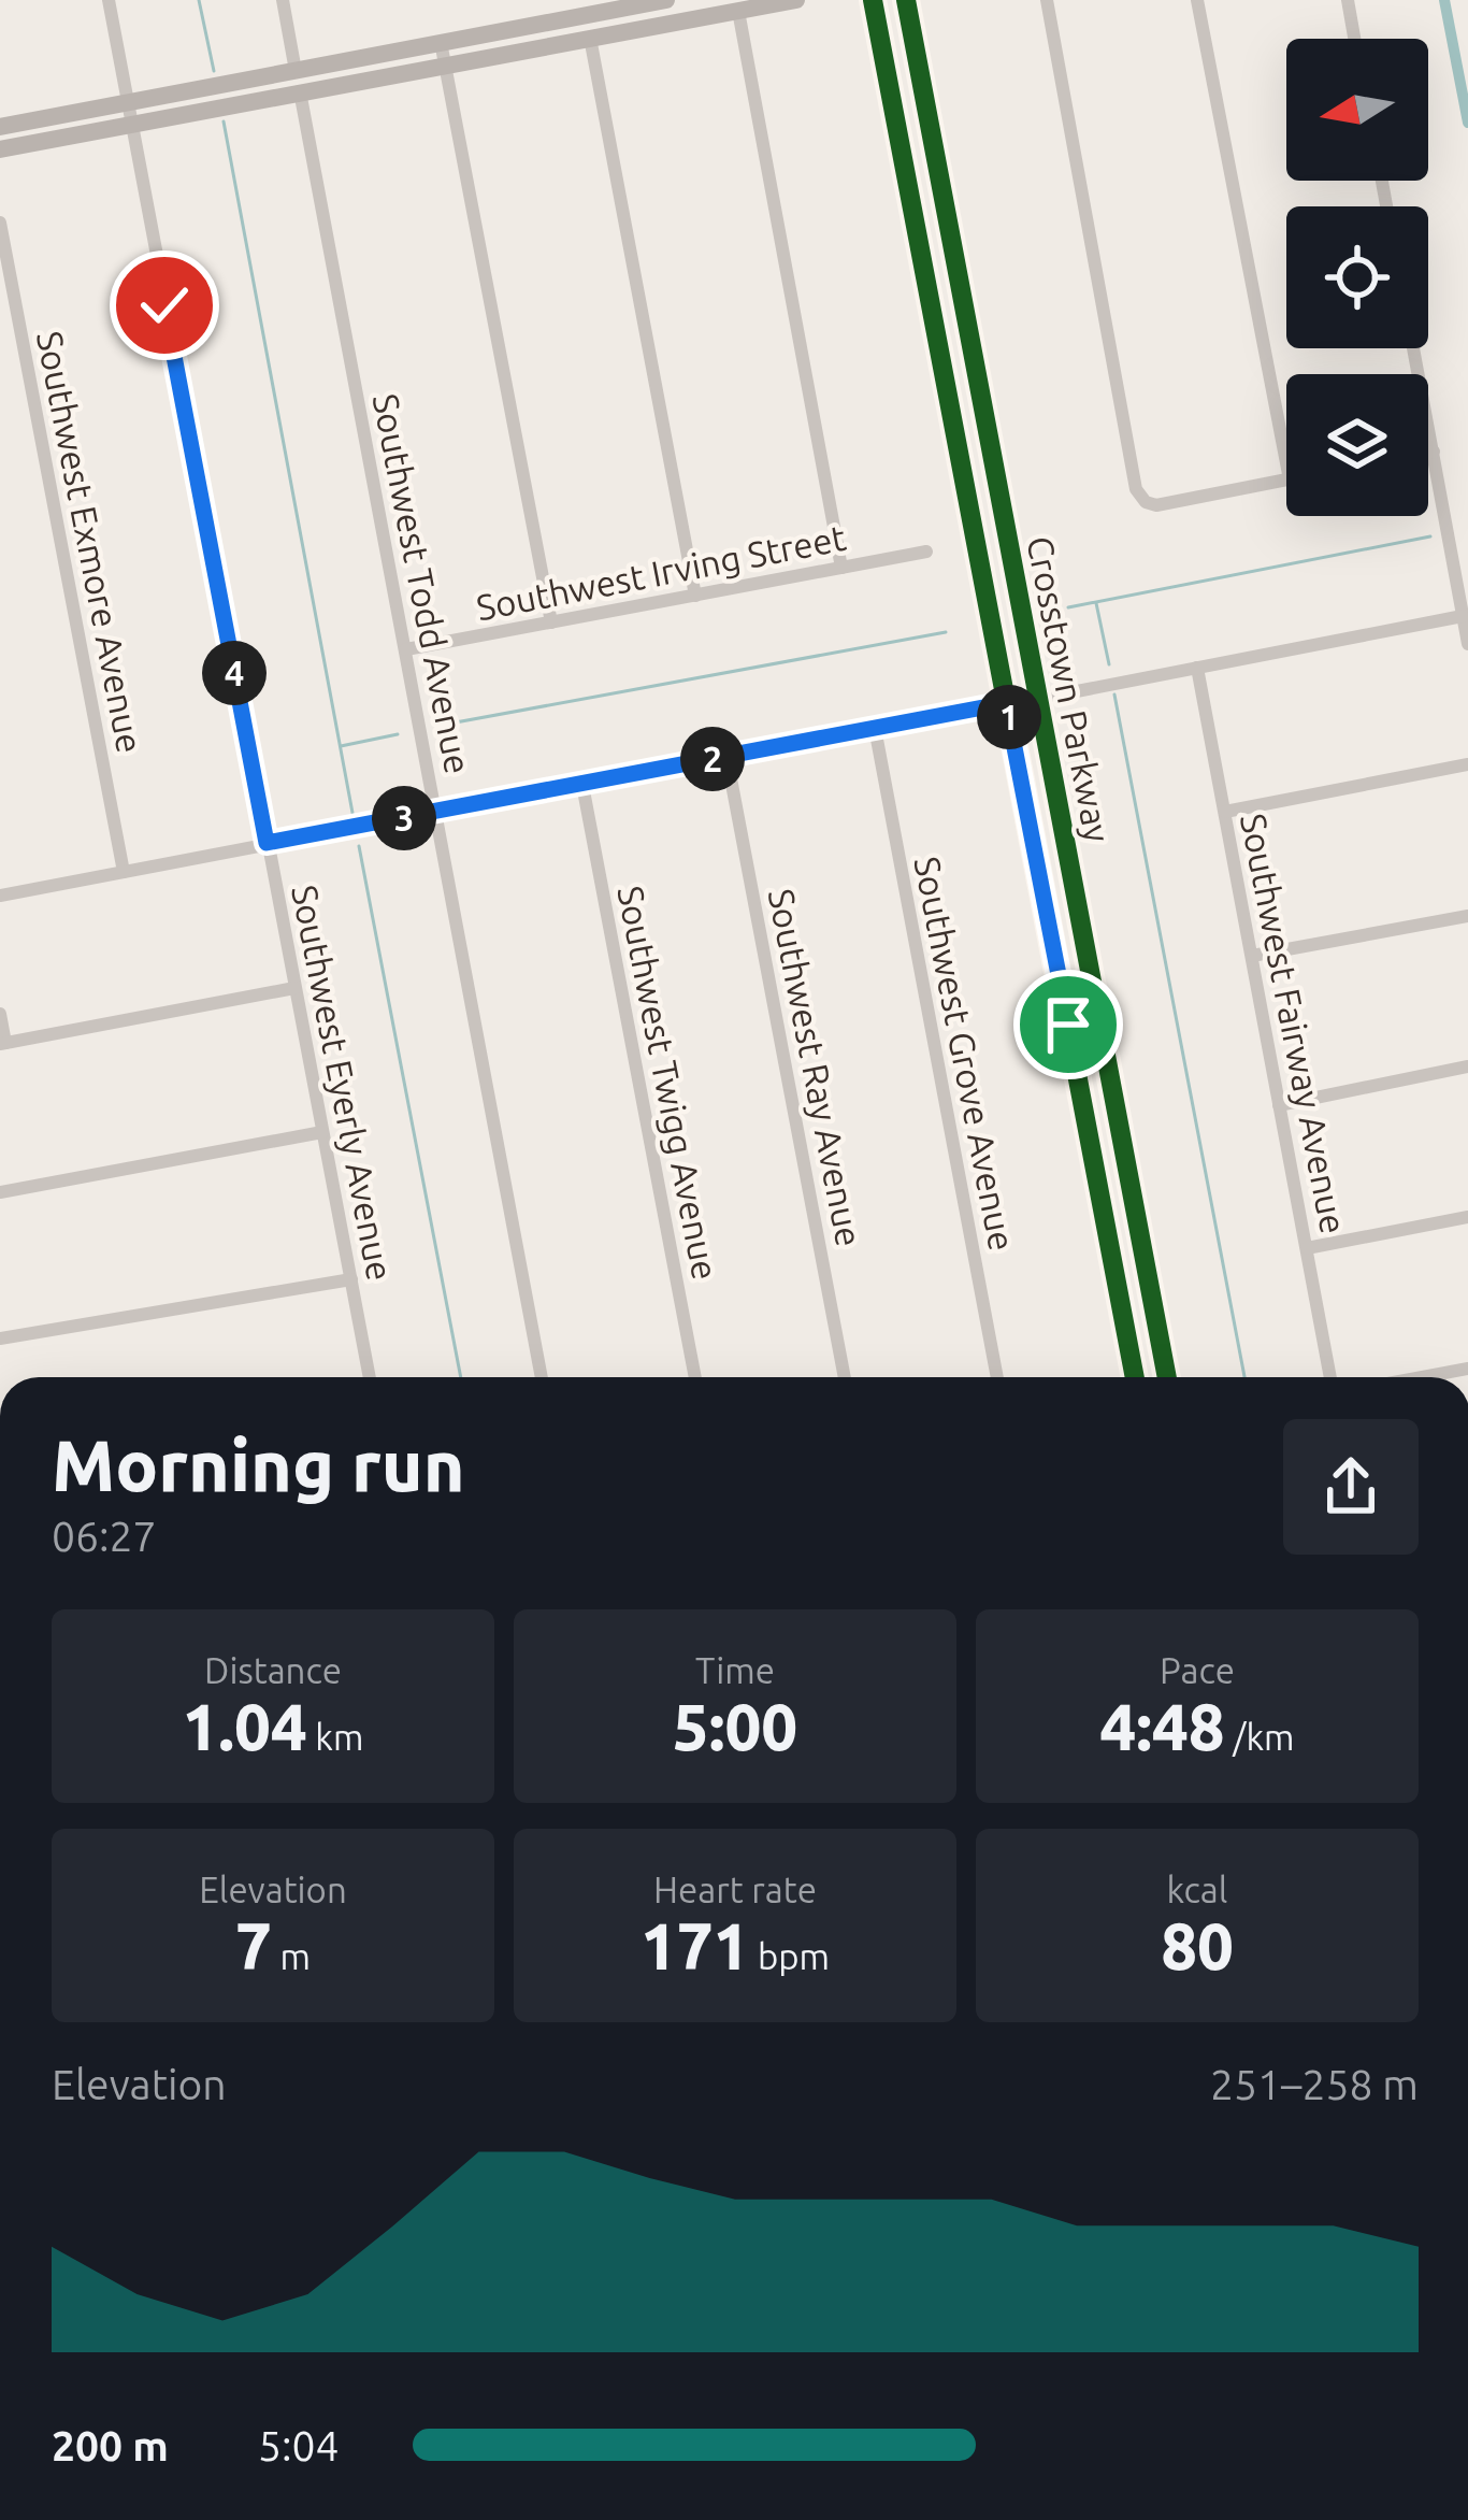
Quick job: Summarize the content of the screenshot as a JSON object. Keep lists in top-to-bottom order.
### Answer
{
  "streets": {
    "main road": ["Crosstown Parkway"],
    "street": [
      "Southwest Exmore Avenue",
      "Southwest Irving Street",
      "Southwest Todd Avenue",
      "Southwest Fairway Avenue",
      "Southwest Grove Avenue",
      "Southwest Ray Avenue",
      "Southwest Eyerly Avenue",
      "Southwest Twigg Avenue"
    ]
  },
  "crossings": [
    ["Southwest Irving Street", "Southwest Todd Avenue"]
  ],
  "north": "left",
  "page": {
    "pins": [
      "4",
      "1",
      "2",
      "3"
    ],
    "heading": ["Morning run", "06:27"],
    "stats": [
      ["Distance", "1.04 km"],
      ["Time", "5:00"],
      ["Pace", "4:48 /km"],
      ["Elevation", "7 m"],
      ["Heart rate", "171 bpm"],
      ["kcal", "80"]
    ],
    "chart": ["Elevation", "251–258 m"],
    "list": [
      {
        "name": "200 m",
        "note": "5:04"
      }
    ]
  }
}
